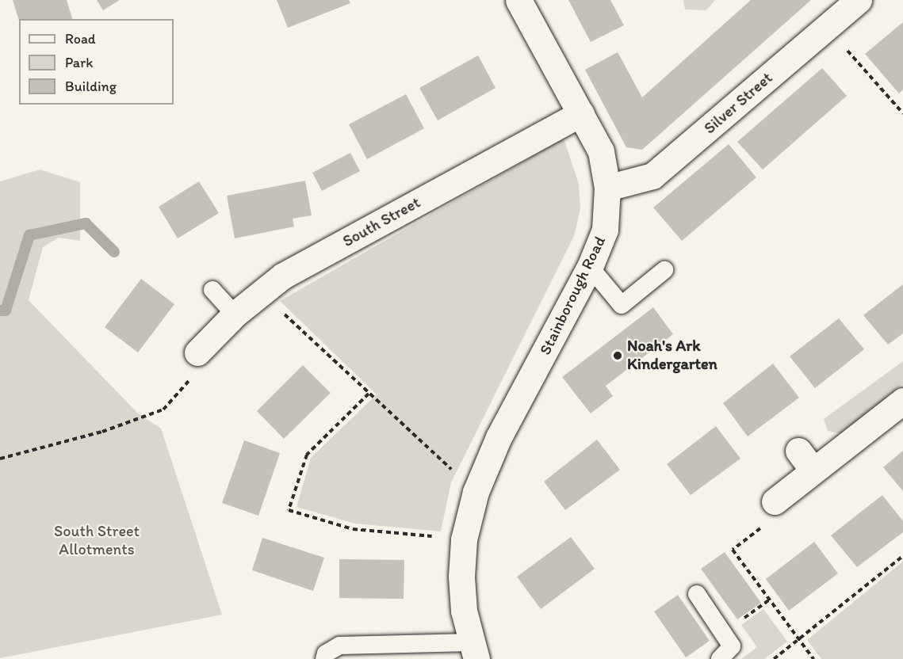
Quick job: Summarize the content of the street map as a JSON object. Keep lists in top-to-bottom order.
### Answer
{
  "streets": {
    "street": ["Silver Street", "South Street", "Stainborough Road"]
  },
  "crossings": [
    ["Silver Street", "Stainborough Road"],
    ["South Street", "Stainborough Road"]
  ],
  "parks": ["South Street Allotments"],
  "places": ["Noah's Ark Kindergarten"],
  "legend": ["Road", "Park", "Building"]
}
